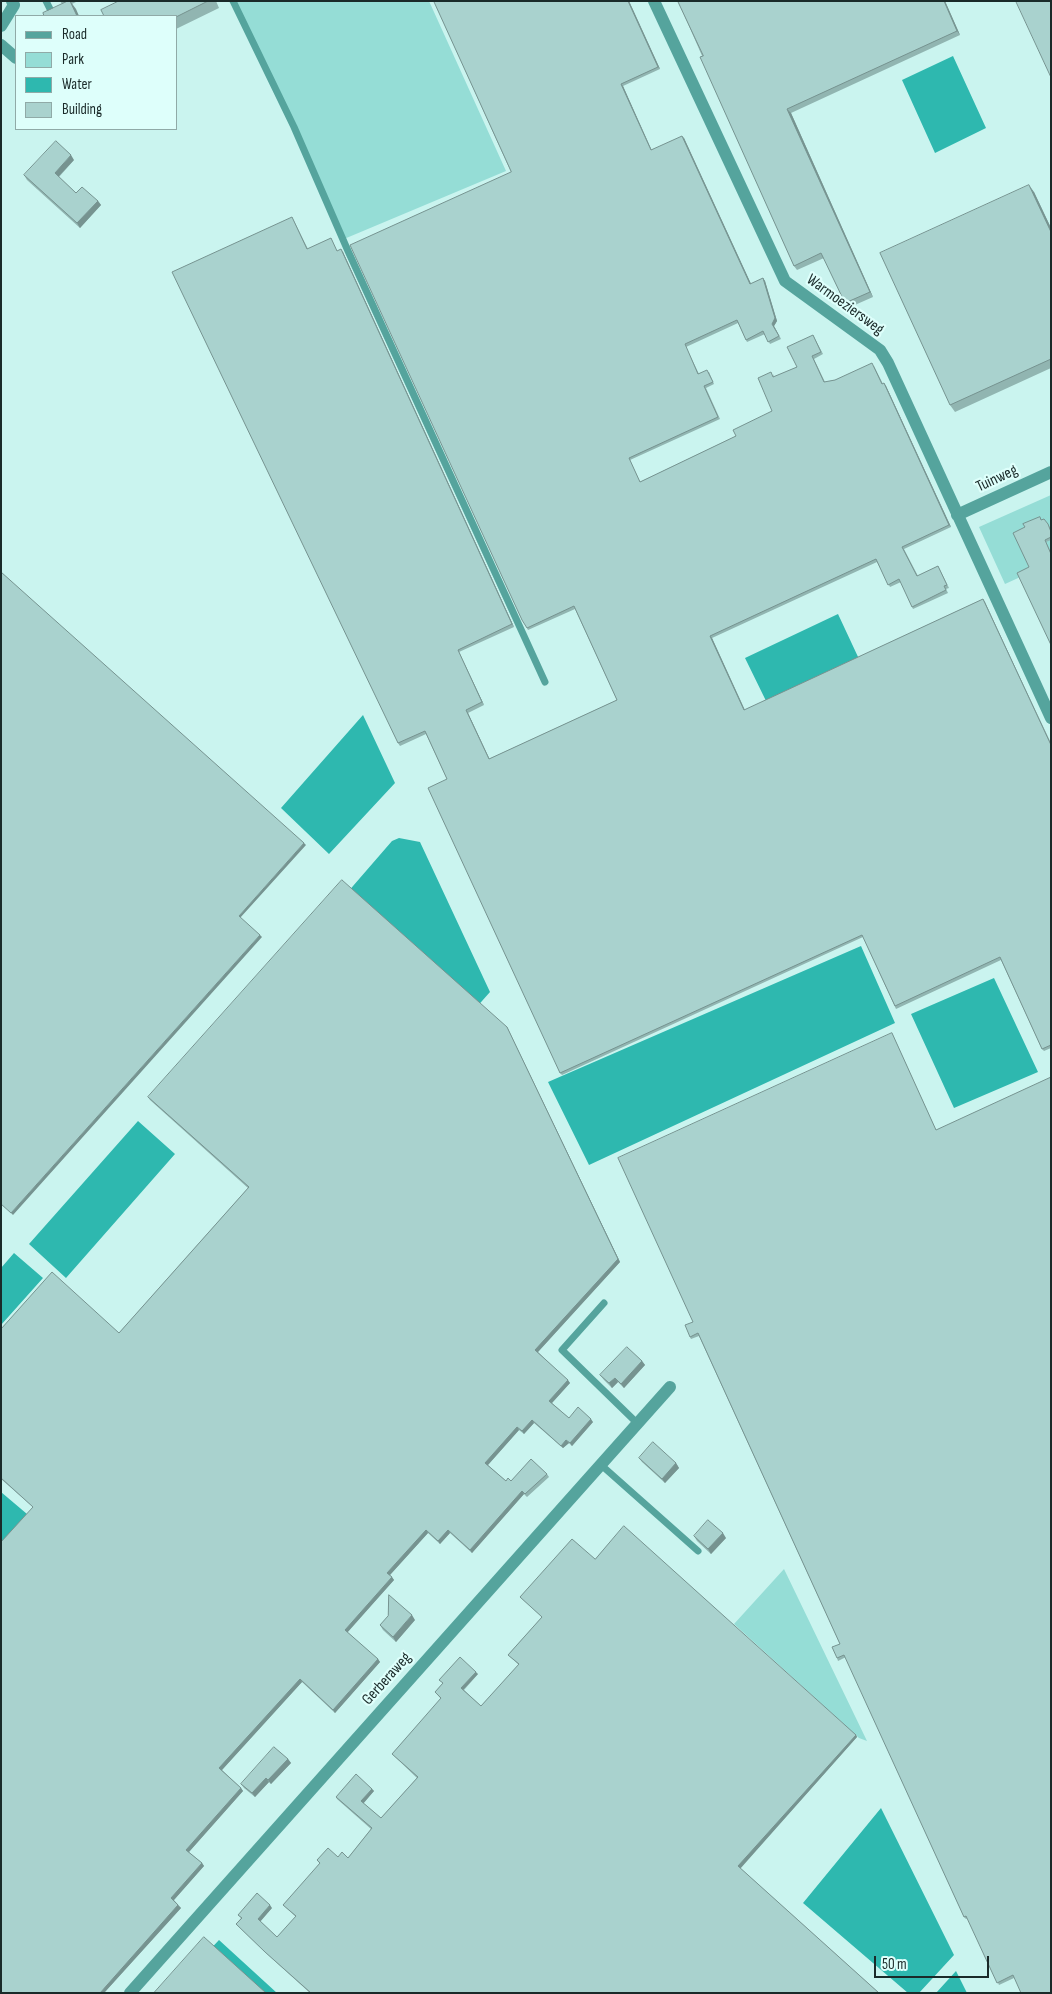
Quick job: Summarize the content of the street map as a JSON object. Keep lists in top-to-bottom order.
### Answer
{
  "streets": {
    "street": ["Warmoeziersweg", "Tuinweg", "Gerberaweg"]
  },
  "crossings": [
    ["Warmoeziersweg", "Tuinweg"]
  ],
  "legend": [
    "Road",
    "Park",
    "Water",
    "Building"
  ],
  "scale_bar": "50 m"
}
